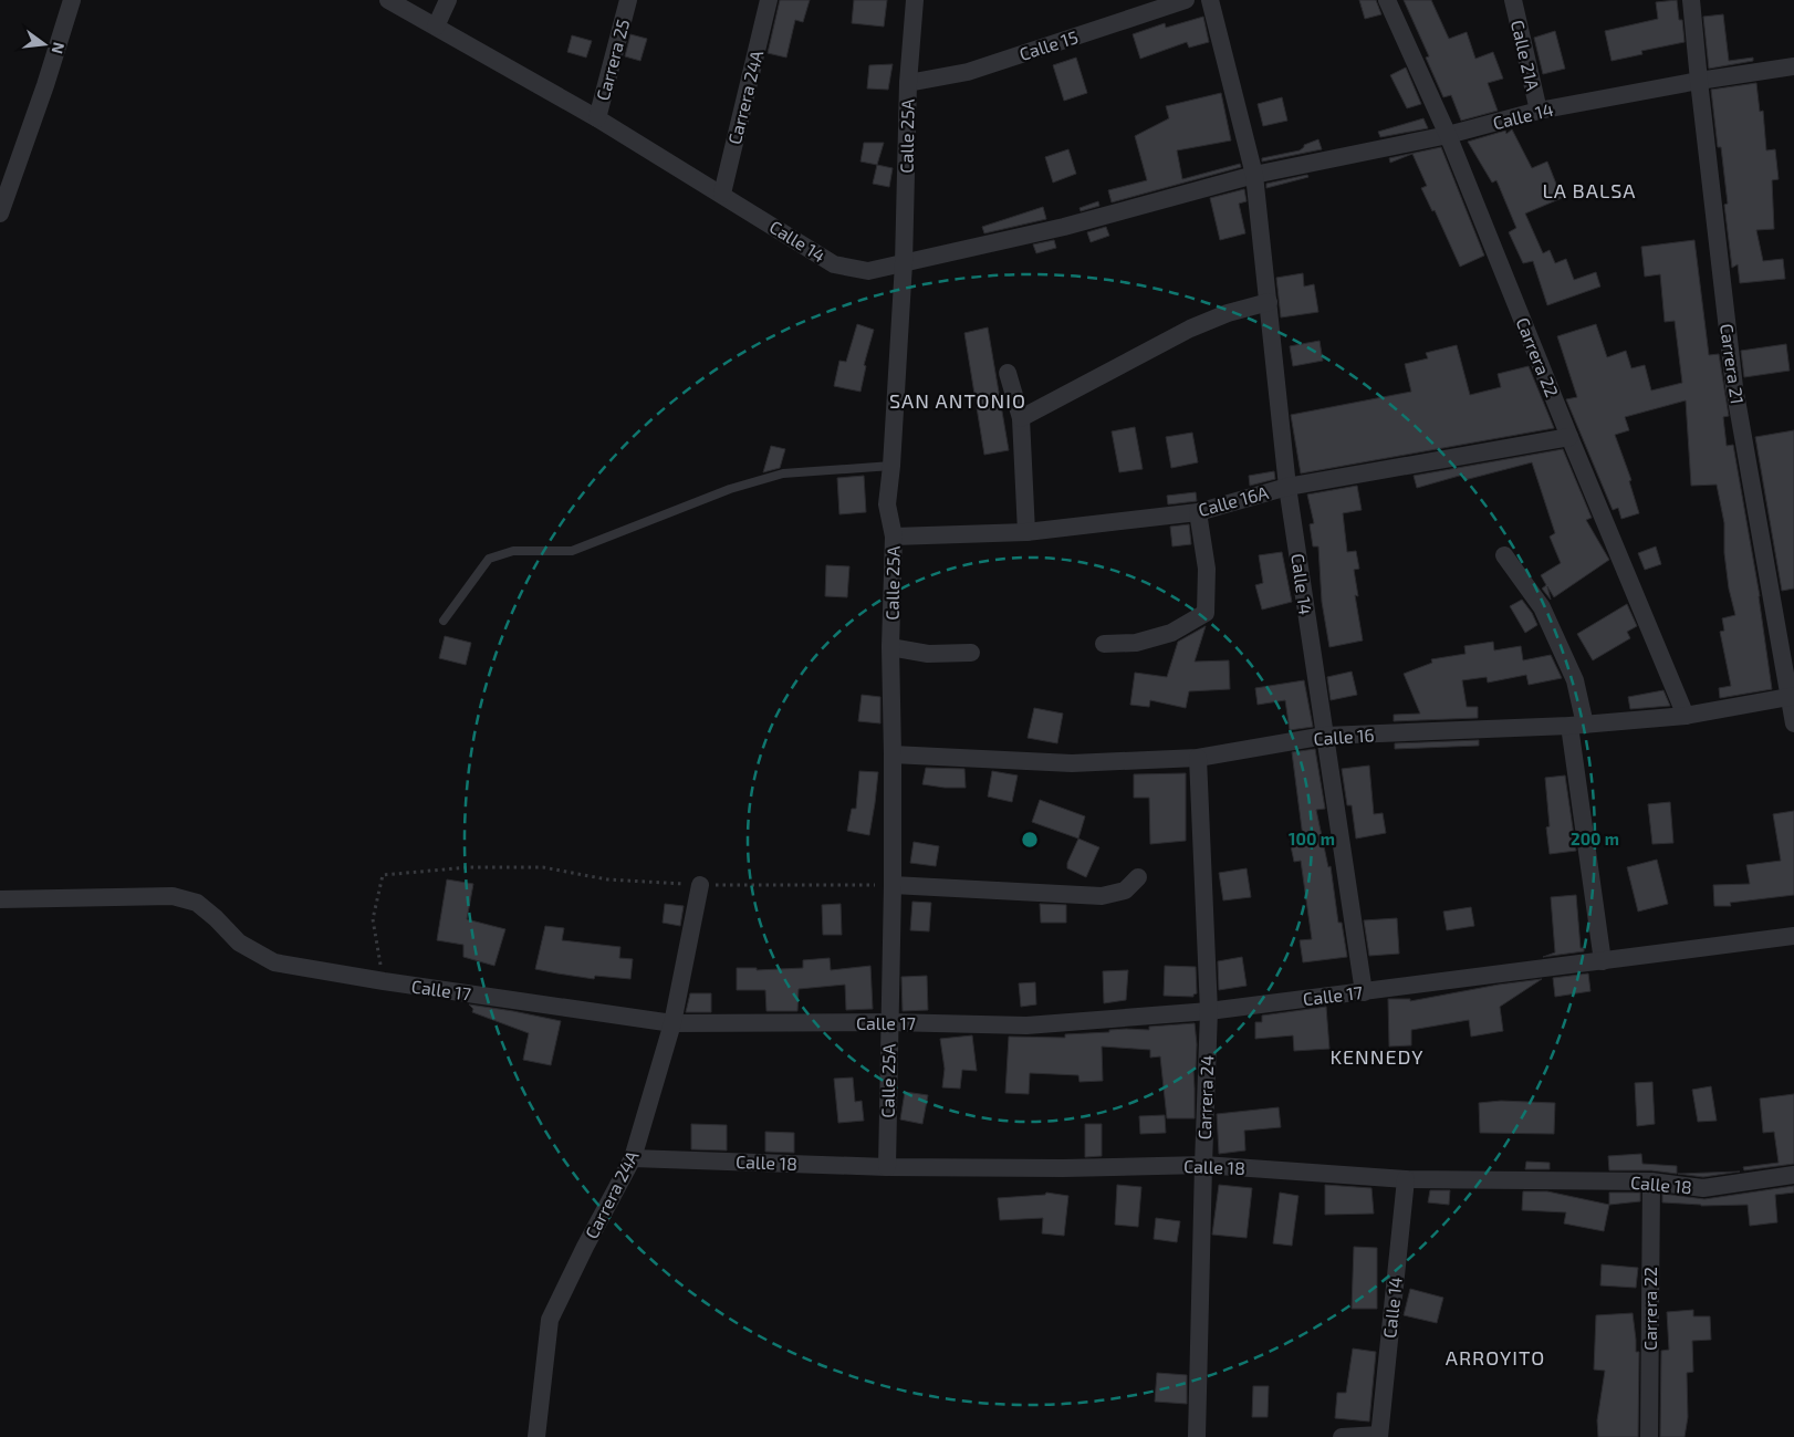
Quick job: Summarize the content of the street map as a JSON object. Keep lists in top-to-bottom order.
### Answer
{
  "streets": {
    "street": [
      "Calle 15",
      "Calle 21A",
      "Carrera 25",
      "Carrera 24A",
      "Calle 14",
      "Calle 25A",
      "Carrera 22",
      "Carrera 21",
      "Calle 16A",
      "Calle 16",
      "Calle 17",
      "Carrera 24",
      "Calle 18"
    ]
  },
  "crossings": [
    ["Calle 15", "Calle 25A"],
    ["Calle 21A", "Calle 14"],
    ["Carrera 25", "Calle 14"],
    ["Carrera 24A", "Calle 14"],
    ["Carrera 24A", "Calle 17"],
    ["Carrera 24A", "Calle 18"],
    ["Calle 14", "Calle 25A"],
    ["Calle 14", "Carrera 22"],
    ["Calle 14", "Carrera 21"],
    ["Calle 14", "Calle 16A"],
    ["Calle 14", "Calle 16"],
    ["Calle 14", "Calle 17"],
    ["Calle 14", "Calle 18"],
    ["Calle 25A", "Calle 16A"],
    ["Calle 25A", "Calle 16"],
    ["Calle 25A", "Calle 17"],
    ["Calle 25A", "Calle 18"],
    ["Carrera 22", "Calle 16A"],
    ["Carrera 22", "Calle 16"],
    ["Carrera 22", "Calle 18"],
    ["Carrera 21", "Calle 16"],
    ["Calle 16", "Carrera 24"],
    ["Calle 17", "Carrera 24"],
    ["Carrera 24", "Calle 18"]
  ],
  "districts": [
    "LA BALSA",
    "SAN ANTONIO",
    "KENNEDY",
    "ARROYITO"
  ],
  "north": "right",
  "rings": ["100 m", "200 m"]
}
